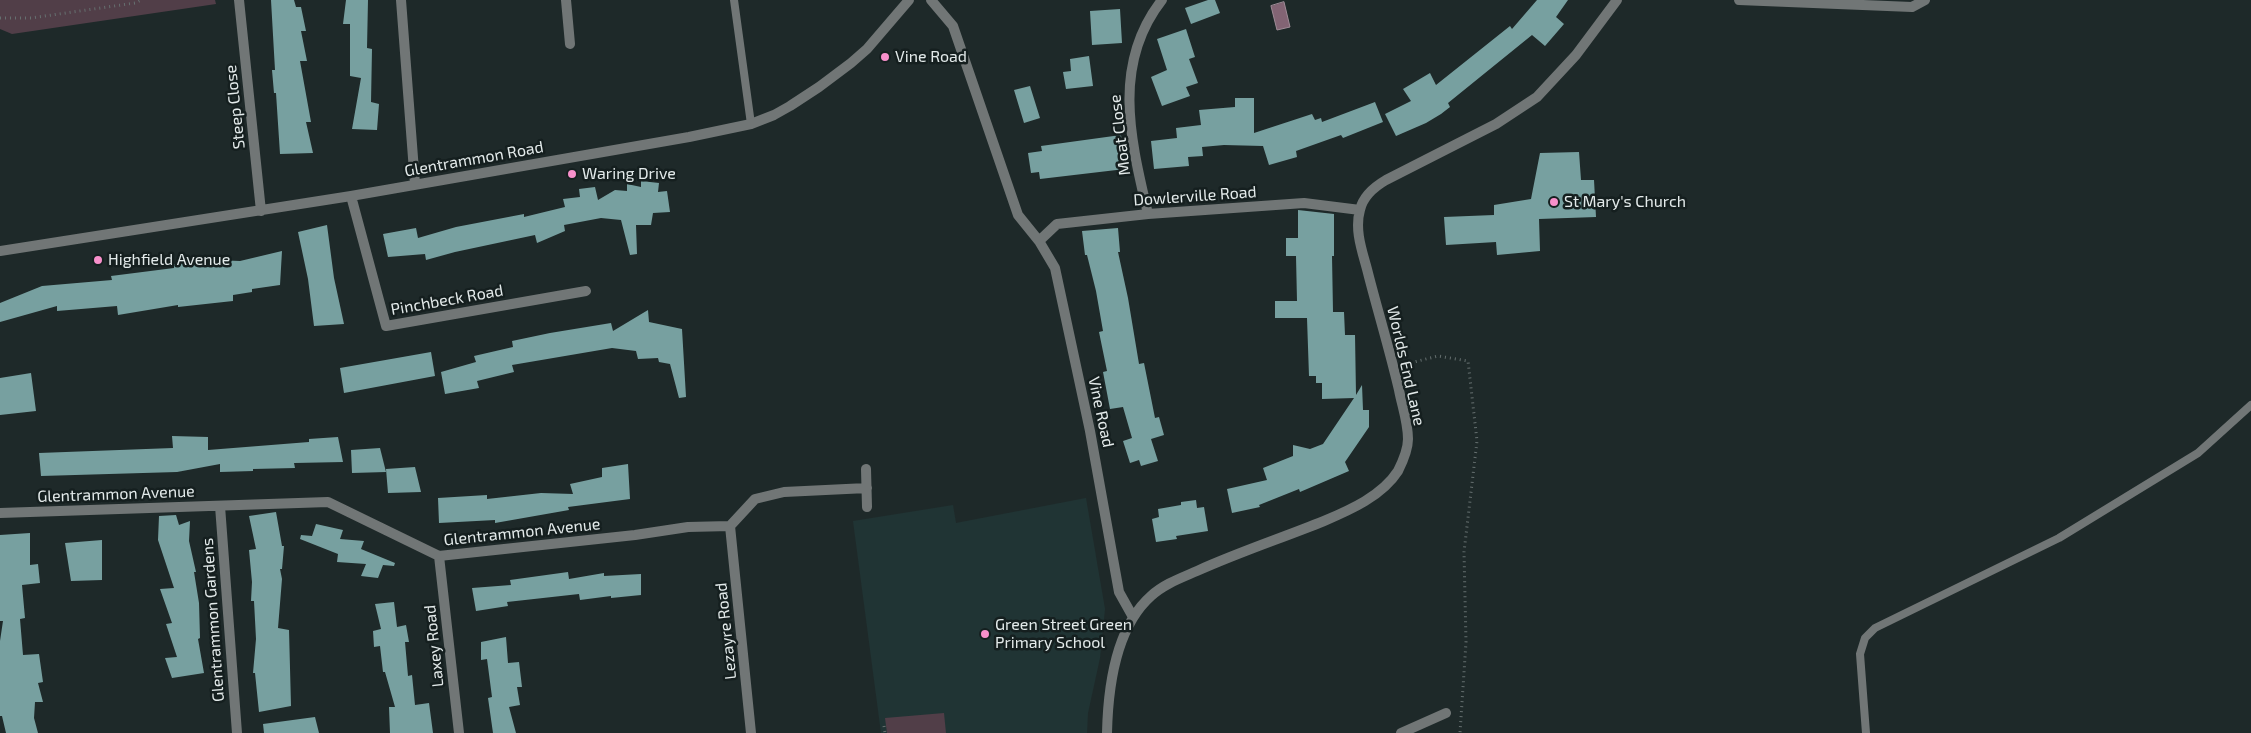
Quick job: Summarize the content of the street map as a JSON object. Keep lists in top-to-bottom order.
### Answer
{
  "streets": {
    "street": [
      "Steep Close",
      "Moat Close",
      "Glentrammon Road",
      "Dowlerville Road",
      "Pinchbeck Road",
      "Worlds End Lane",
      "Vine Road",
      "Glentrammon Avenue",
      "Glentrammon Gardens",
      "Lezayre Road",
      "Laxey Road"
    ]
  },
  "crossings": [
    ["Steep Close", "Glentrammon Road"],
    ["Moat Close", "Dowlerville Road"],
    ["Glentrammon Road", "Pinchbeck Road"],
    ["Dowlerville Road", "Worlds End Lane"],
    ["Dowlerville Road", "Vine Road"],
    ["Worlds End Lane", "Vine Road"],
    ["Glentrammon Avenue", "Glentrammon Gardens"],
    ["Glentrammon Avenue", "Lezayre Road"],
    ["Glentrammon Avenue", "Laxey Road"]
  ],
  "places": [
    "Vine Road",
    "Waring Drive",
    "St Mary's Church",
    "Highfield Avenue",
    "Green Street Green Primary School"
  ]
}
